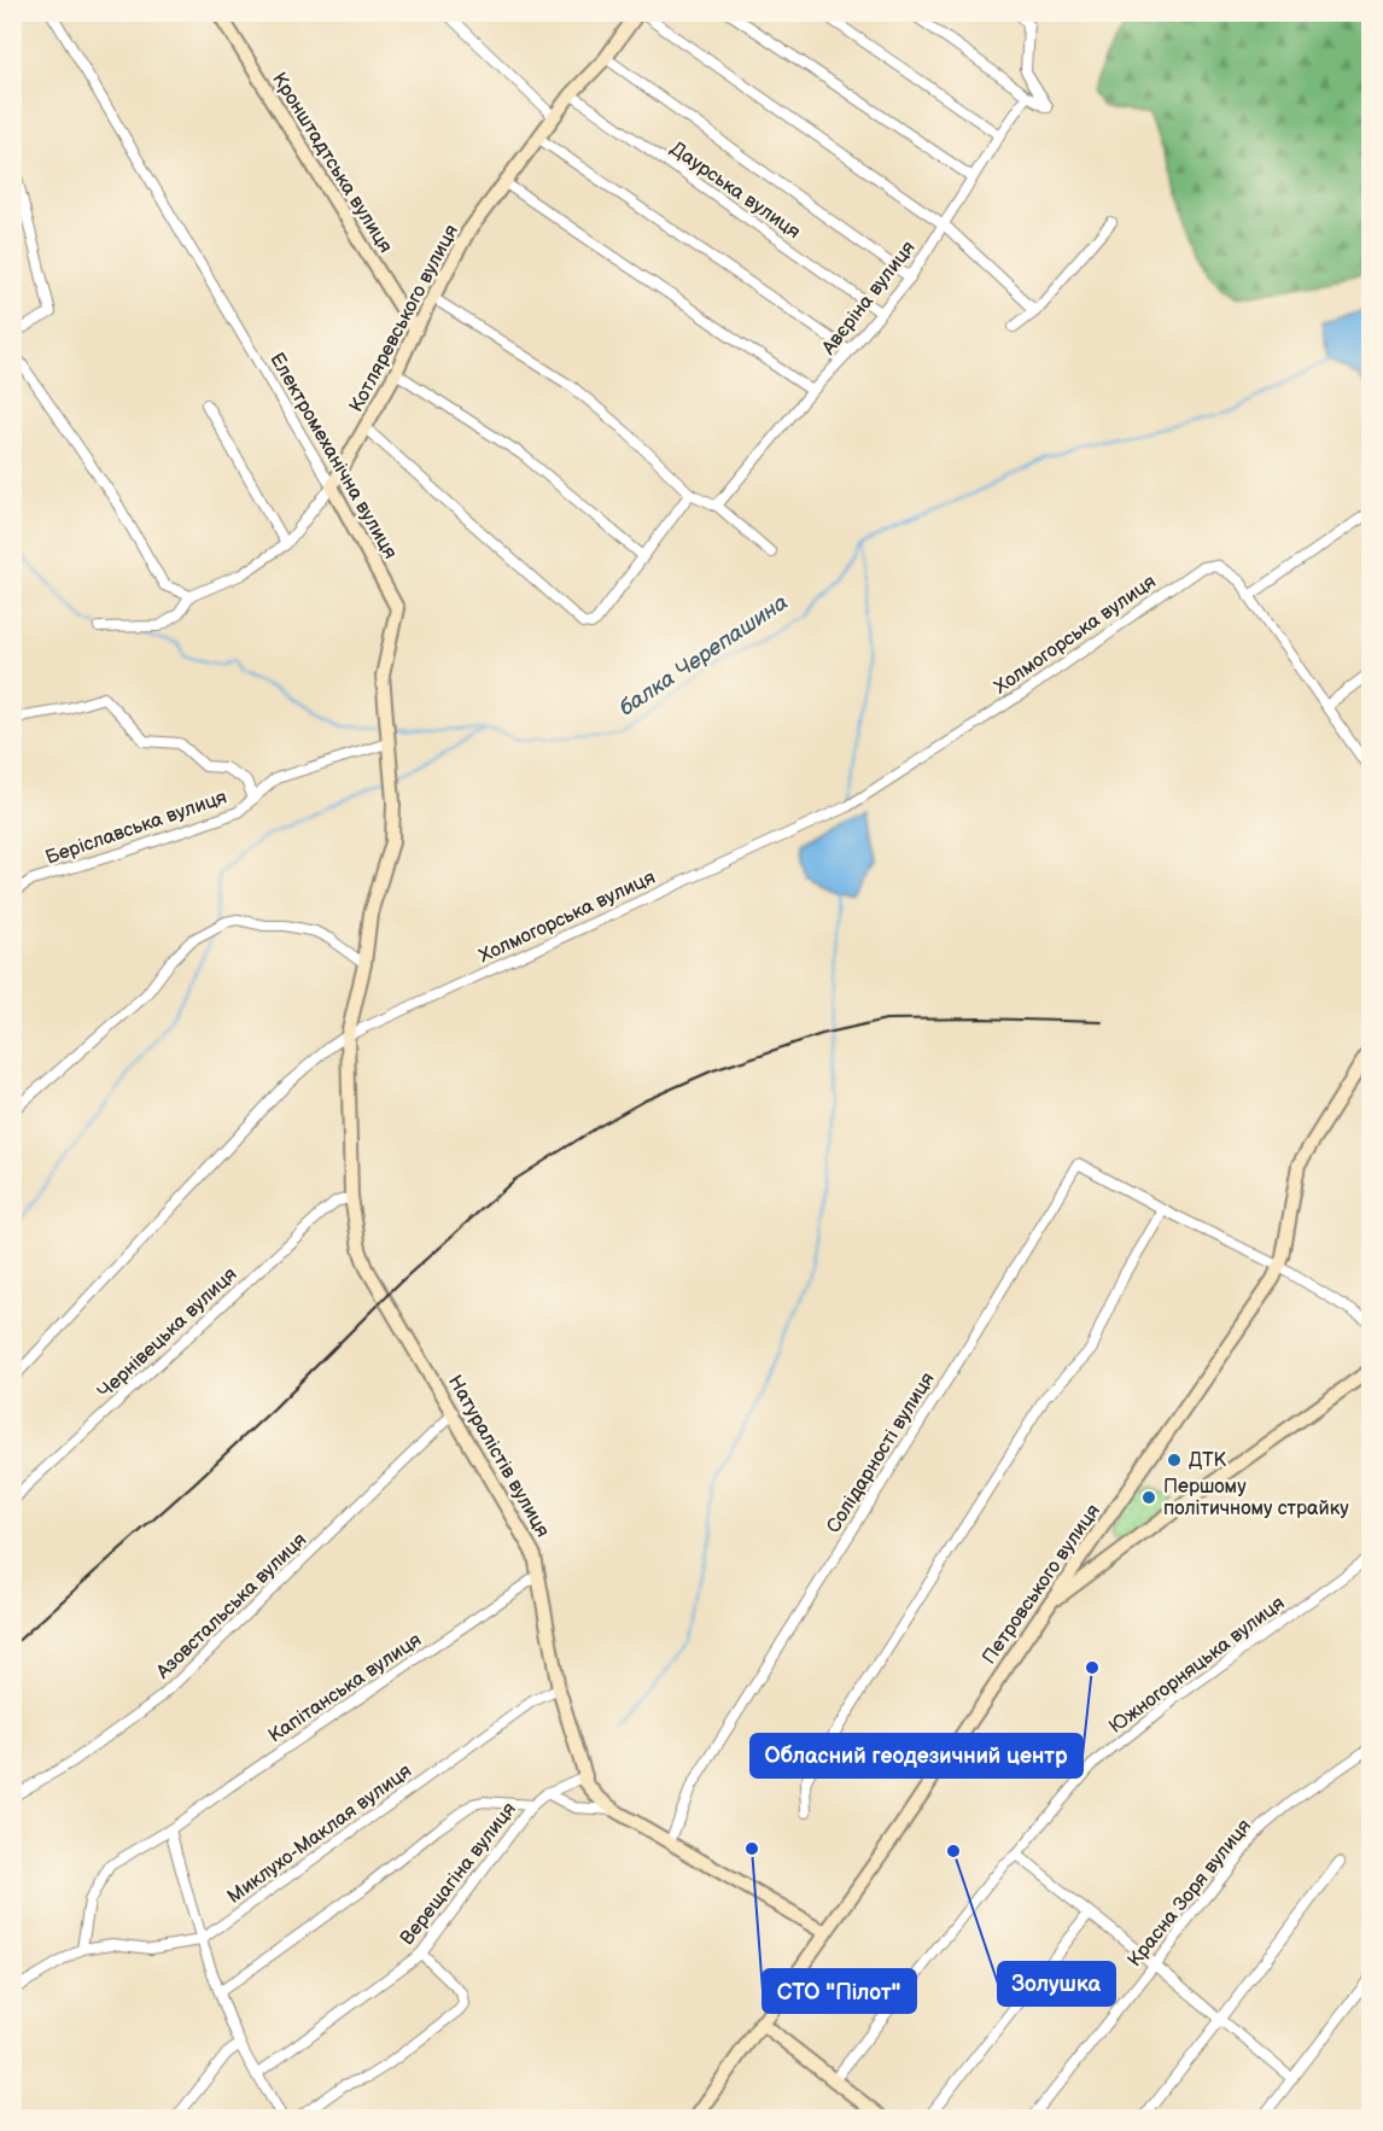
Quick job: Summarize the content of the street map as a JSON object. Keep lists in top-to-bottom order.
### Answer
{
  "streets": {
    "street": [
      "Кронштадтська вулиця",
      "Даурська вулиця",
      "Авєріна вулиця",
      "Котляревського вулиця",
      "Електромеханічна вулиця",
      "Холмогорська вулиця",
      "Беріславська вулиця",
      "Чернівецька вулиця",
      "Солідарності вулиця",
      "Натуралістів вулиця",
      "Петровського вулиця",
      "Азовстальська вулиця",
      "Южногорняцька вулиця",
      "Капітанська вулиця",
      "Миклухо-Маклая вулиця",
      "Верещагіна вулиця",
      "Красна Зоря вулиця"
    ]
  },
  "crossings": [
    ["Кронштадтська вулиця", "Котляревського вулиця"],
    ["Даурська вулиця", "Авєріна вулиця"],
    ["Даурська вулиця", "Котляревського вулиця"],
    ["Котляревського вулиця", "Електромеханічна вулиця"],
    ["Електромеханічна вулиця", "Беріславська вулиця"],
    ["Електромеханічна вулиця", "Натуралістів вулиця"],
    ["Холмогорська вулиця", "Натуралістів вулиця"],
    ["Чернівецька вулиця", "Натуралістів вулиця"],
    ["Солідарності вулиця", "Натуралістів вулиця"],
    ["Солідарності вулиця", "Петровського вулиця"],
    ["Натуралістів вулиця", "Петровського вулиця"],
    ["Натуралістів вулиця", "Азовстальська вулиця"],
    ["Натуралістів вулиця", "Капітанська вулиця"],
    ["Натуралістів вулиця", "Миклухо-Маклая вулиця"],
    ["Натуралістів вулиця", "Верещагіна вулиця"],
    ["Капітанська вулиця", "Миклухо-Маклая вулиця"]
  ],
  "water": ["балка Черепашина"],
  "places": [
    "ДТК",
    "Першому політичному страйку",
    "Обласний геодезичний центр",
    "СТО \"Пілот\"",
    "Золушка"
  ]
}
